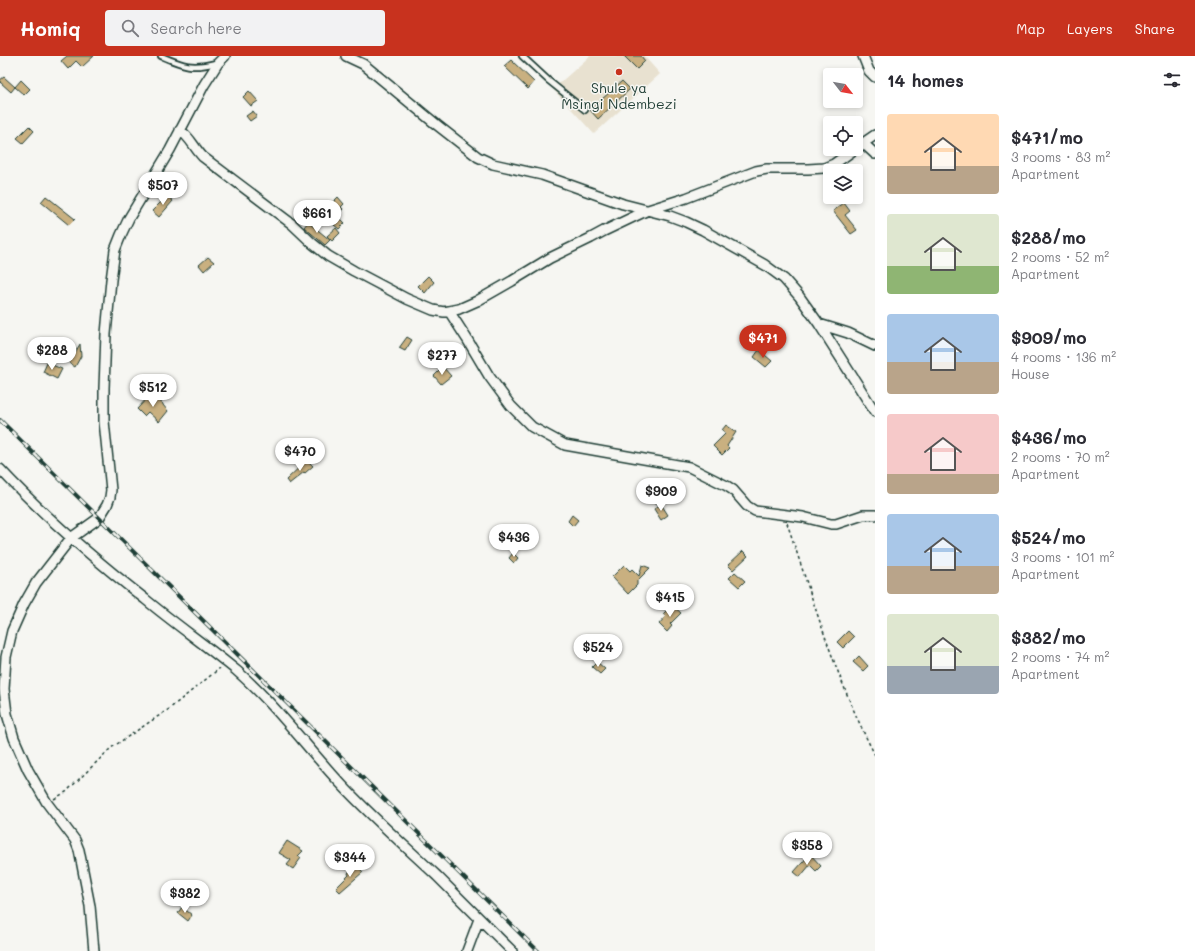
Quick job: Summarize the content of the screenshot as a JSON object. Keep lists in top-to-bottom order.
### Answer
{
  "places": ["Shule ya Msingi Ndembezi"],
  "north": "bottom right",
  "page": {
    "header": "Homiq",
    "search": "Search here",
    "nav": ["Map", "Layers", "Share"],
    "heading": "14 homes",
    "list": [
      {
        "name": "$471/mo",
        "note": "3 rooms · 83 m² · Apartment"
      },
      {
        "name": "$288/mo",
        "note": "2 rooms · 52 m² · Apartment"
      },
      {
        "name": "$909/mo",
        "note": "4 rooms · 136 m² · House"
      },
      {
        "name": "$436/mo",
        "note": "2 rooms · 70 m² · Apartment"
      },
      {
        "name": "$524/mo",
        "note": "3 rooms · 101 m² · Apartment"
      },
      {
        "name": "$382/mo",
        "note": "2 rooms · 74 m² · Apartment"
      }
    ],
    "price": [
      "$507",
      "$661",
      "$471",
      "$288",
      "$277",
      "$512",
      "$470",
      "$909",
      "$436",
      "$415",
      "$524",
      "$358",
      "$344",
      "$382"
    ]
  }
}
